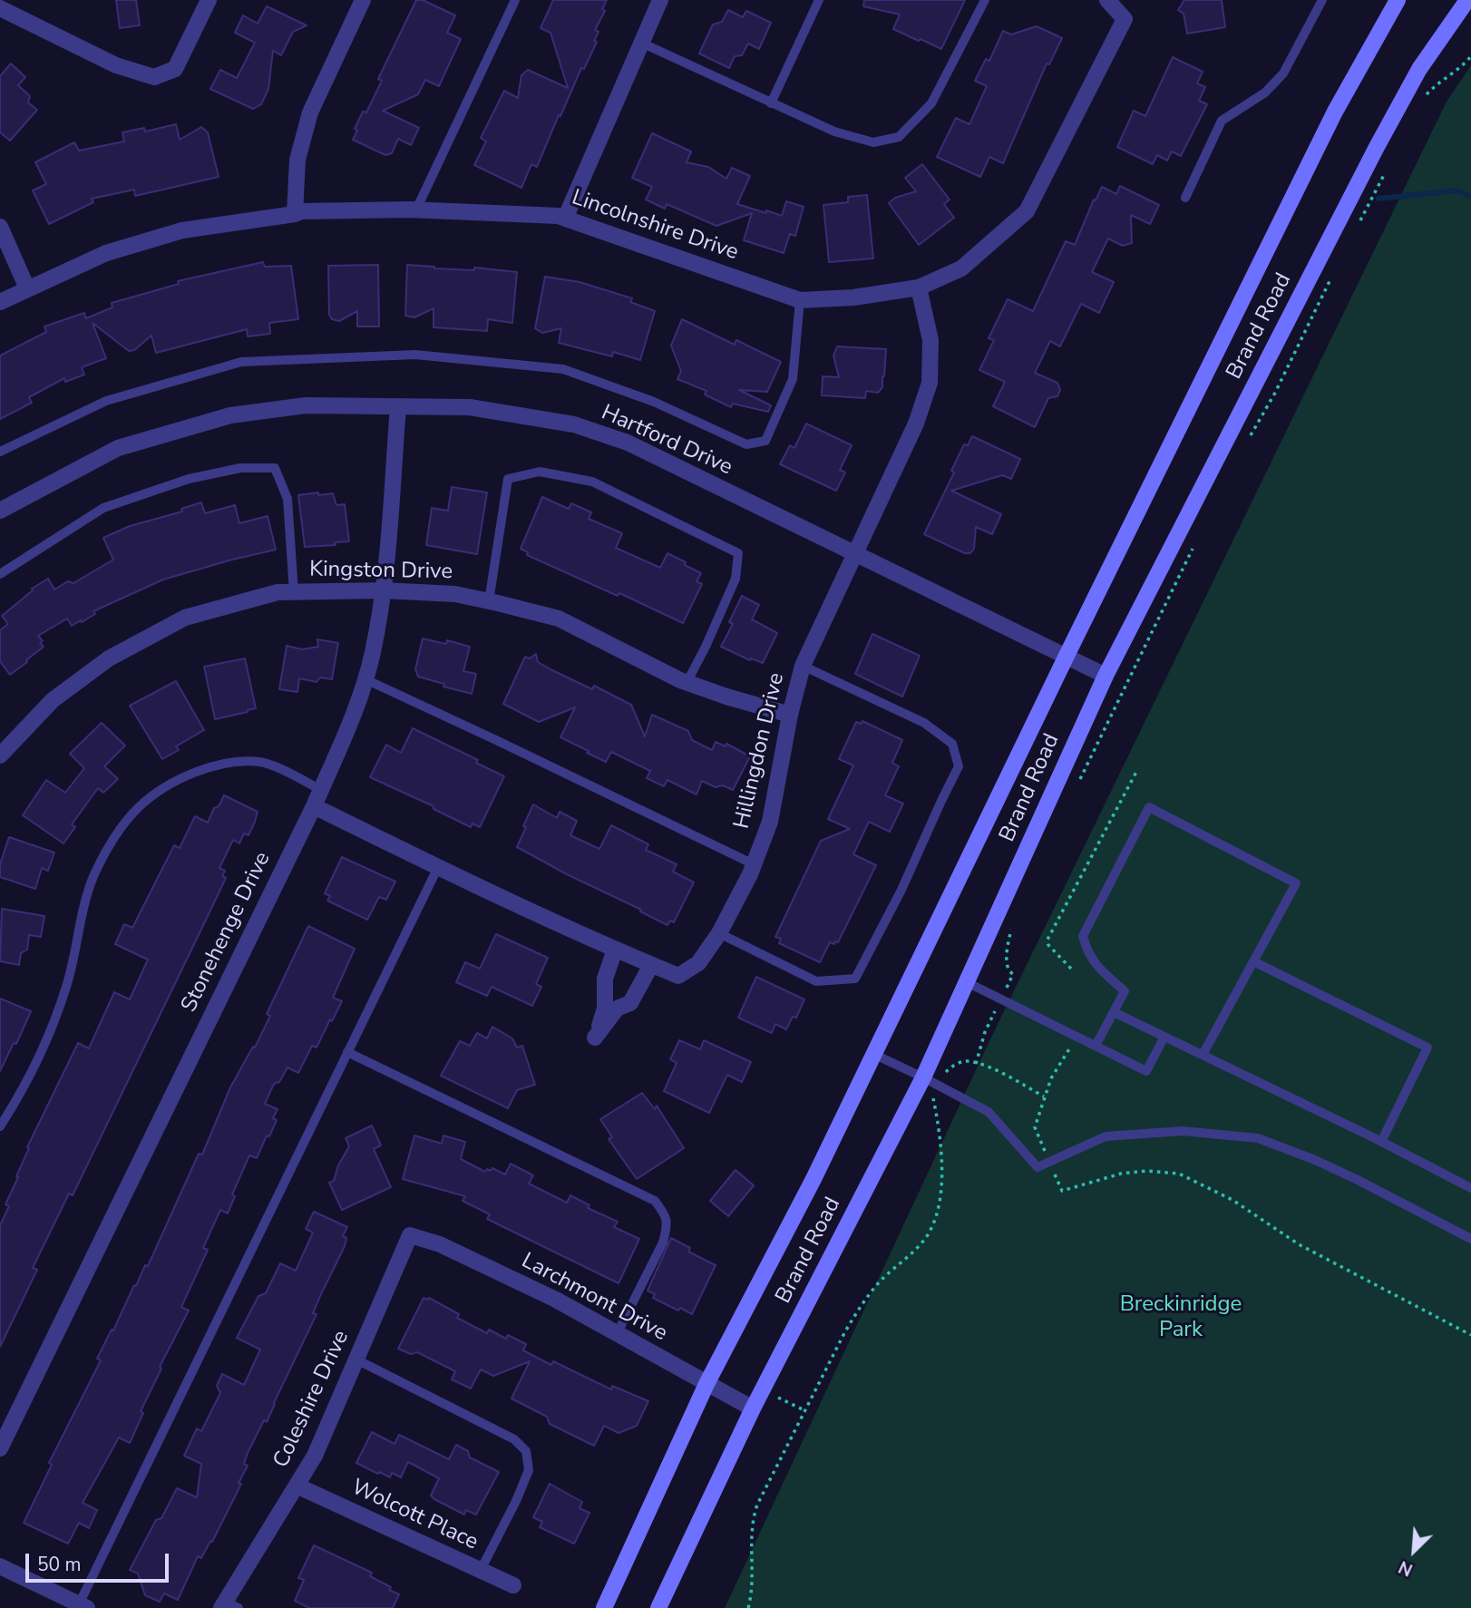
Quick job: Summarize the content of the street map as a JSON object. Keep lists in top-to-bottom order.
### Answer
{
  "streets": {
    "main road": ["Brand Road"],
    "street": [
      "Lincolnshire Drive",
      "Hartford Drive",
      "Kingston Drive",
      "Hillingdon Drive",
      "Stonehenge Drive",
      "Larchmont Drive",
      "Coleshire Drive",
      "Wolcott Place"
    ]
  },
  "crossings": [
    ["Lincolnshire Drive", "Hillingdon Drive"],
    ["Brand Road", "Hartford Drive"],
    ["Brand Road", "Larchmont Drive"],
    ["Hartford Drive", "Hillingdon Drive"],
    ["Hartford Drive", "Stonehenge Drive"],
    ["Kingston Drive", "Hillingdon Drive"],
    ["Kingston Drive", "Stonehenge Drive"],
    ["Hillingdon Drive", "Stonehenge Drive"],
    ["Larchmont Drive", "Coleshire Drive"],
    ["Coleshire Drive", "Wolcott Place"]
  ],
  "parks": ["Breckinridge Park"],
  "scale_bar": "50 m",
  "north": "bottom left"
}
